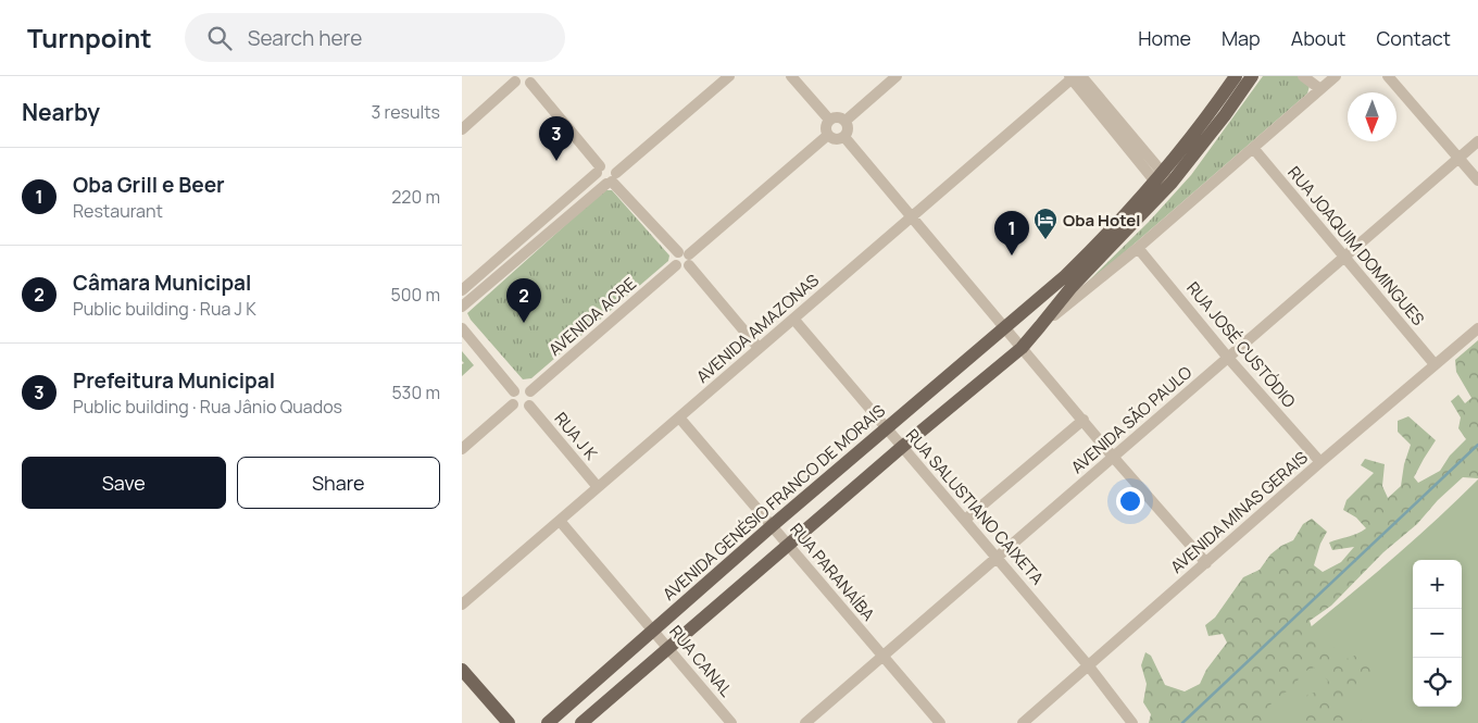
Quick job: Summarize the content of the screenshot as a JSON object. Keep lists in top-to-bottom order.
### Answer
{
  "streets": {
    "main road": ["AVENIDA GENÉSIO FRANCO DE MORAIS"],
    "street": [
      "RUA JOAQUIM DOMINGUES",
      "AVENIDA ACRE",
      "AVENIDA AMAZONAS",
      "RUA JOSÉ CUSTÓDIO",
      "AVENIDA SÃO PAULO",
      "RUA J K",
      "RUA SALUSTIANO CAIXETA",
      "AVENIDA MINAS GERAIS",
      "RUA PARANAÍBA",
      "RUA CANAL"
    ]
  },
  "crossings": [
    ["RUA JOAQUIM DOMINGUES", "AVENIDA SÃO PAULO"],
    ["RUA JOAQUIM DOMINGUES", "AVENIDA MINAS GERAIS"],
    ["AVENIDA ACRE", "RUA J K"],
    ["AVENIDA AMAZONAS", "RUA J K"],
    ["AVENIDA AMAZONAS", "RUA SALUSTIANO CAIXETA"],
    ["AVENIDA AMAZONAS", "RUA PARANAÍBA"],
    ["AVENIDA AMAZONAS", "RUA CANAL"],
    ["RUA JOSÉ CUSTÓDIO", "AVENIDA SÃO PAULO"],
    ["RUA JOSÉ CUSTÓDIO", "AVENIDA MINAS GERAIS"],
    ["AVENIDA SÃO PAULO", "RUA SALUSTIANO CAIXETA"],
    ["AVENIDA SÃO PAULO", "RUA PARANAÍBA"],
    ["AVENIDA GENÉSIO FRANCO DE MORAIS", "RUA SALUSTIANO CAIXETA"],
    ["AVENIDA GENÉSIO FRANCO DE MORAIS", "RUA PARANAÍBA"],
    ["AVENIDA GENÉSIO FRANCO DE MORAIS", "RUA CANAL"],
    ["RUA SALUSTIANO CAIXETA", "AVENIDA MINAS GERAIS"]
  ],
  "places": {
    "hotel": ["Oba Hotel"]
  },
  "north": "bottom",
  "page": {
    "header": "Turnpoint",
    "search": "Search here",
    "nav": [
      "Home",
      "Map",
      "About",
      "Contact"
    ],
    "heading": ["Nearby", "3 results"],
    "pins": ["3", "1", "2"],
    "list": [
      {
        "mark": "1",
        "name": "Oba Grill e Beer",
        "note": "Restaurant",
        "value": "220 m"
      },
      {
        "mark": "2",
        "name": "Câmara Municipal",
        "note": "Public building · Rua J K",
        "value": "500 m"
      },
      {
        "mark": "3",
        "name": "Prefeitura Municipal",
        "note": "Public building · Rua Jânio Quados",
        "value": "530 m"
      }
    ],
    "buttons": ["Save", "Share"],
    "map_buttons": ["+", "−"]
  }
}
